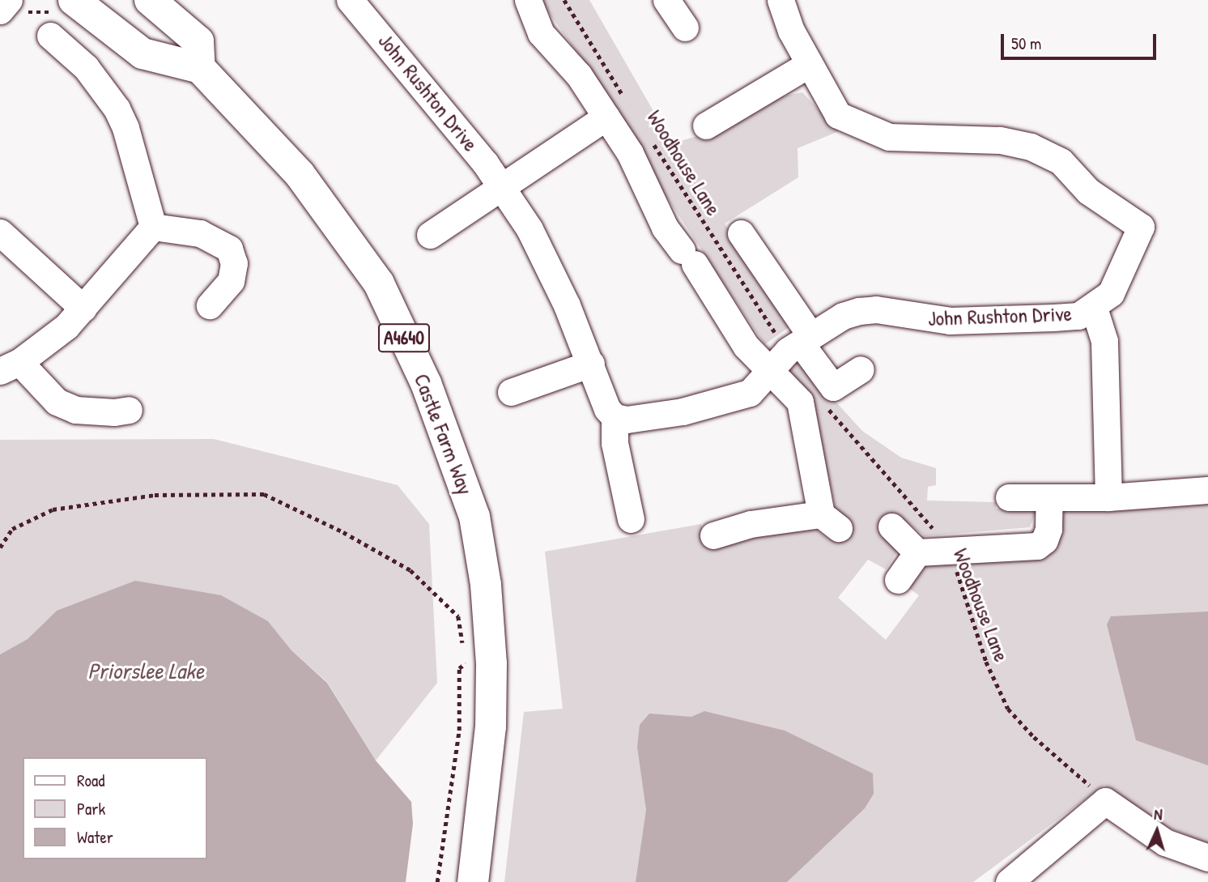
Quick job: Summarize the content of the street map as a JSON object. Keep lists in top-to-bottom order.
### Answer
{
  "streets": {
    "main road": ["A4640", "Castle Farm Way"],
    "street": ["John Rushton Drive"],
    "path": ["Woodhouse Lane"]
  },
  "crossings": [
    ["John Rushton Drive", "Woodhouse Lane"]
  ],
  "water": ["Priorslee Lake"],
  "legend": ["Road", "Park", "Water"],
  "scale_bar": "50 m",
  "north": "top"
}
